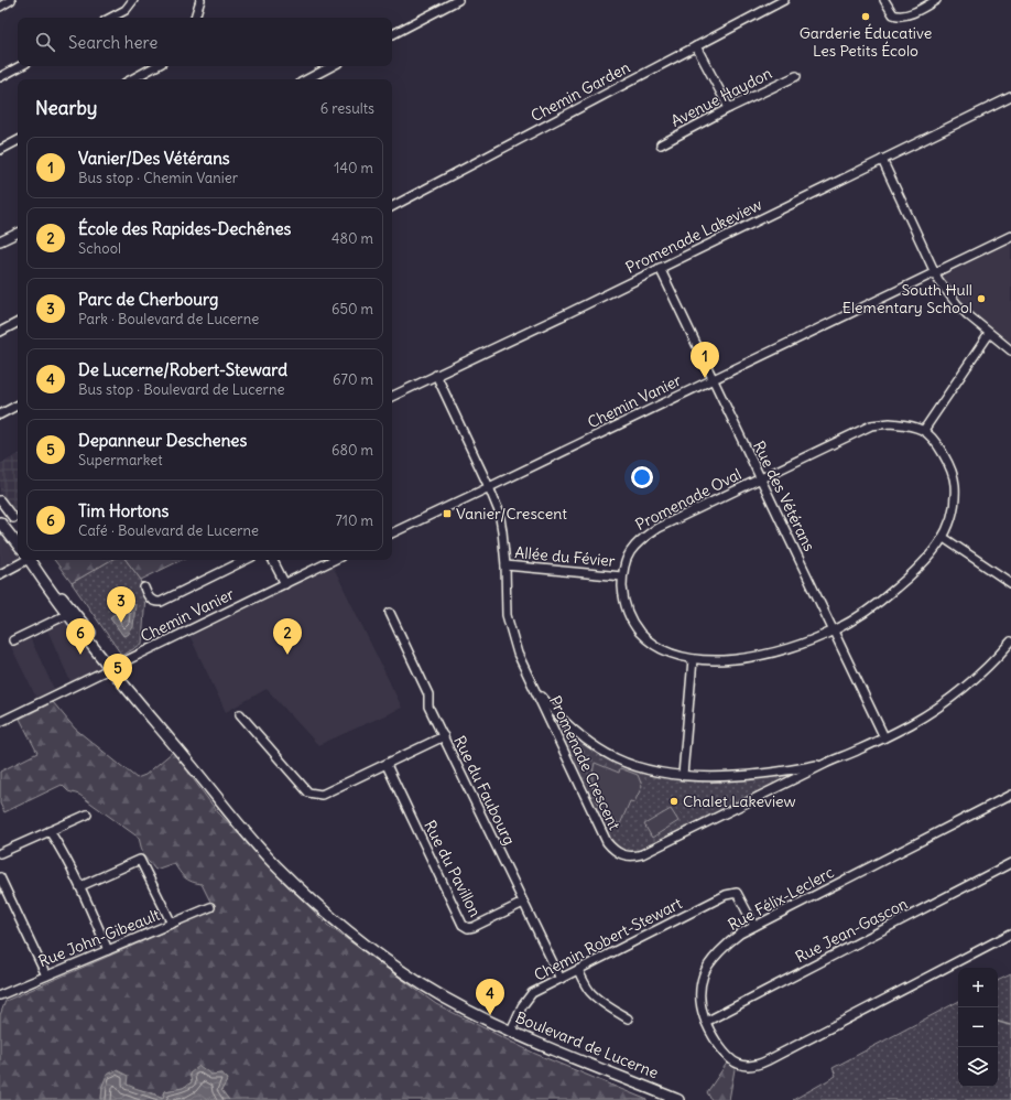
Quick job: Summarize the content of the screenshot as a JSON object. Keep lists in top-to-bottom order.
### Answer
{
  "streets": {
    "main road": ["Boulevard de Lucerne"],
    "street": [
      "Chemin Garden",
      "Avenue Haydon",
      "Promenade Lakeview",
      "Chemin Vanier",
      "Rue des Vétérans",
      "Promenade Oval",
      "Allée du Févier",
      "Promenade Crescent",
      "Rue du Faubourg",
      "Rue du Pavillon",
      "Rue Félix-Leclerc",
      "Rue Jean-Gascon",
      "Rue John-Gibeault",
      "Chemin Robert-Stewart"
    ]
  },
  "crossings": [
    ["Promenade Lakeview", "Rue des Vétérans"],
    ["Promenade Lakeview", "Promenade Crescent"],
    ["Chemin Vanier", "Rue des Vétérans"],
    ["Chemin Vanier", "Promenade Crescent"],
    ["Chemin Vanier", "Boulevard de Lucerne"],
    ["Rue des Vétérans", "Promenade Oval"],
    ["Rue des Vétérans", "Promenade Crescent"],
    ["Promenade Oval", "Allée du Févier"],
    ["Allée du Févier", "Promenade Crescent"],
    ["Rue du Faubourg", "Rue du Pavillon"],
    ["Rue du Faubourg", "Chemin Robert-Stewart"],
    ["Rue Félix-Leclerc", "Rue Jean-Gascon"],
    ["Rue Félix-Leclerc", "Chemin Robert-Stewart"],
    ["Chemin Robert-Stewart", "Boulevard de Lucerne"]
  ],
  "places": {
    "other": ["Garderie Éducative Les Petits Écolo", "South Hull Elementary School", "Chalet Lakeview"],
    "transit": ["Vanier/Crescent"]
  },
  "page": {
    "search": "Search here",
    "heading": ["Nearby", "6 results"],
    "list": [
      {
        "mark": "1",
        "name": "Vanier/Des Vétérans",
        "note": "Bus stop · Chemin Vanier",
        "value": "140 m"
      },
      {
        "mark": "2",
        "name": "École des Rapides-Dechênes",
        "note": "School",
        "value": "480 m"
      },
      {
        "mark": "3",
        "name": "Parc de Cherbourg",
        "note": "Park · Boulevard de Lucerne",
        "value": "650 m"
      },
      {
        "mark": "4",
        "name": "De Lucerne/Robert-Steward",
        "note": "Bus stop · Boulevard de Lucerne",
        "value": "670 m"
      },
      {
        "mark": "5",
        "name": "Depanneur Deschenes",
        "note": "Supermarket",
        "value": "680 m"
      },
      {
        "mark": "6",
        "name": "Tim Hortons",
        "note": "Café · Boulevard de Lucerne",
        "value": "710 m"
      }
    ],
    "pins": [
      "1",
      "3",
      "2",
      "6",
      "5",
      "4"
    ],
    "map_buttons": ["+", "−"]
  }
}
